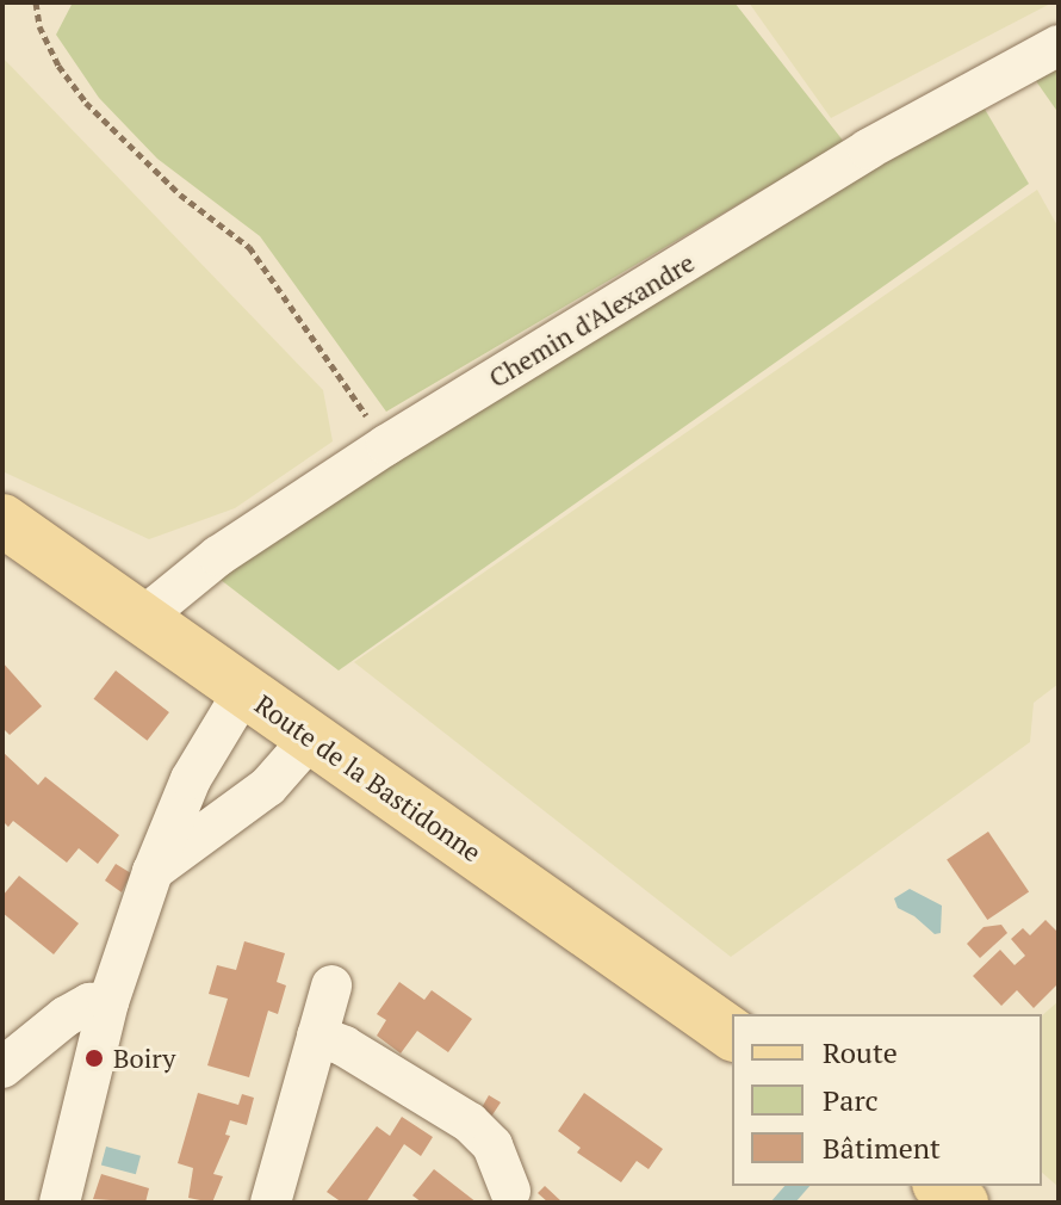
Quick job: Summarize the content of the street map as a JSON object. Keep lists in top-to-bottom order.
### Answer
{
  "streets": {
    "main road": ["Route de la Bastidonne"],
    "street": ["Chemin d'Alexandre"]
  },
  "crossings": [
    ["Chemin d'Alexandre", "Route de la Bastidonne"]
  ],
  "places": ["Boiry"],
  "legend": ["Route", "Parc", "Bâtiment"]
}
